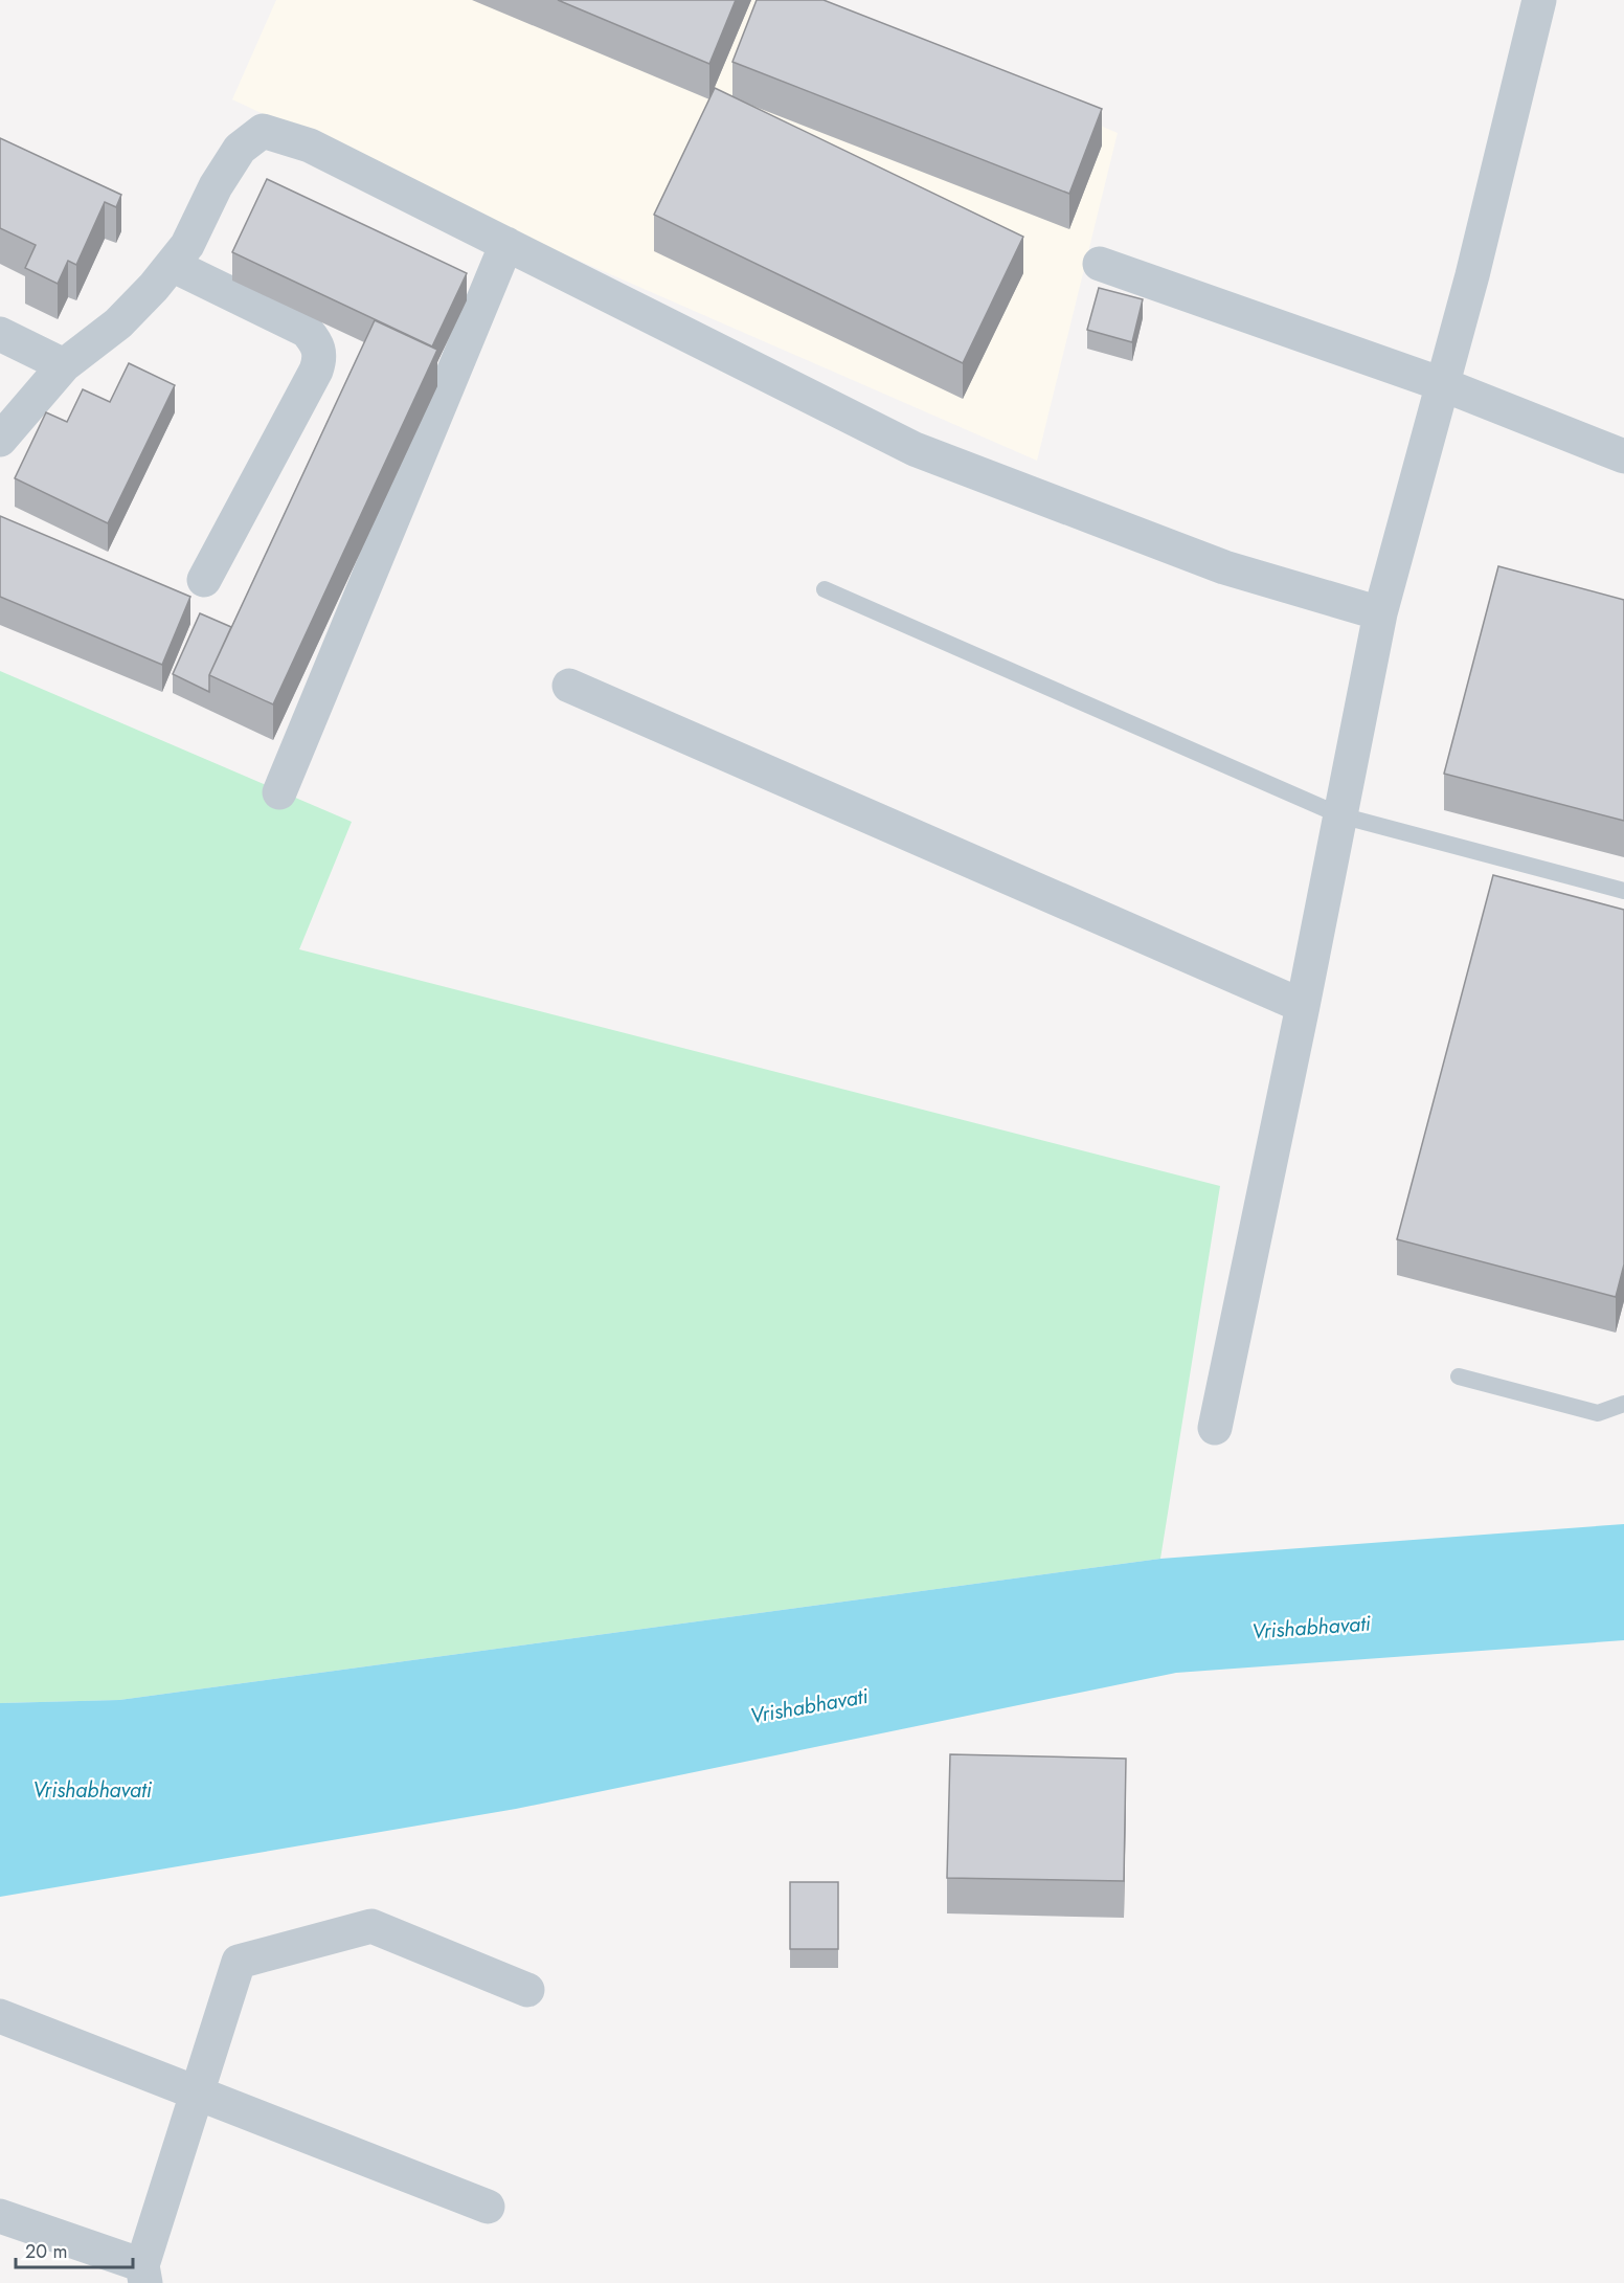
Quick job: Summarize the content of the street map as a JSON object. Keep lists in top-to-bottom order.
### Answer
{
  "water": ["Vrishabhavati"],
  "scale_bar": "20 m"
}
